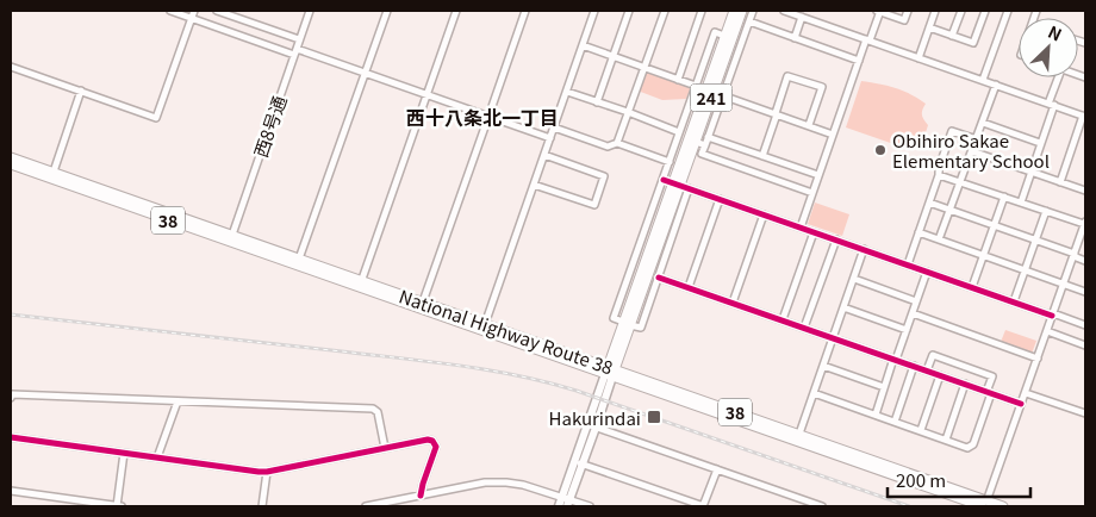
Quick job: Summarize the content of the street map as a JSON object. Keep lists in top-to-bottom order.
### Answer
{
  "streets": {
    "highway": ["241", "38", "National Highway Route 38"],
    "street": ["西8号通"]
  },
  "crossings": [
    ["241", "National Highway Route 38"],
    ["西8号通", "National Highway Route 38"]
  ],
  "districts": ["西十八条北一丁目"],
  "places": {
    "other": ["Obihiro Sakae Elementary School"],
    "transit": ["Hakurindai"]
  },
  "scale_bar": "200 m",
  "north": "top right"
}
